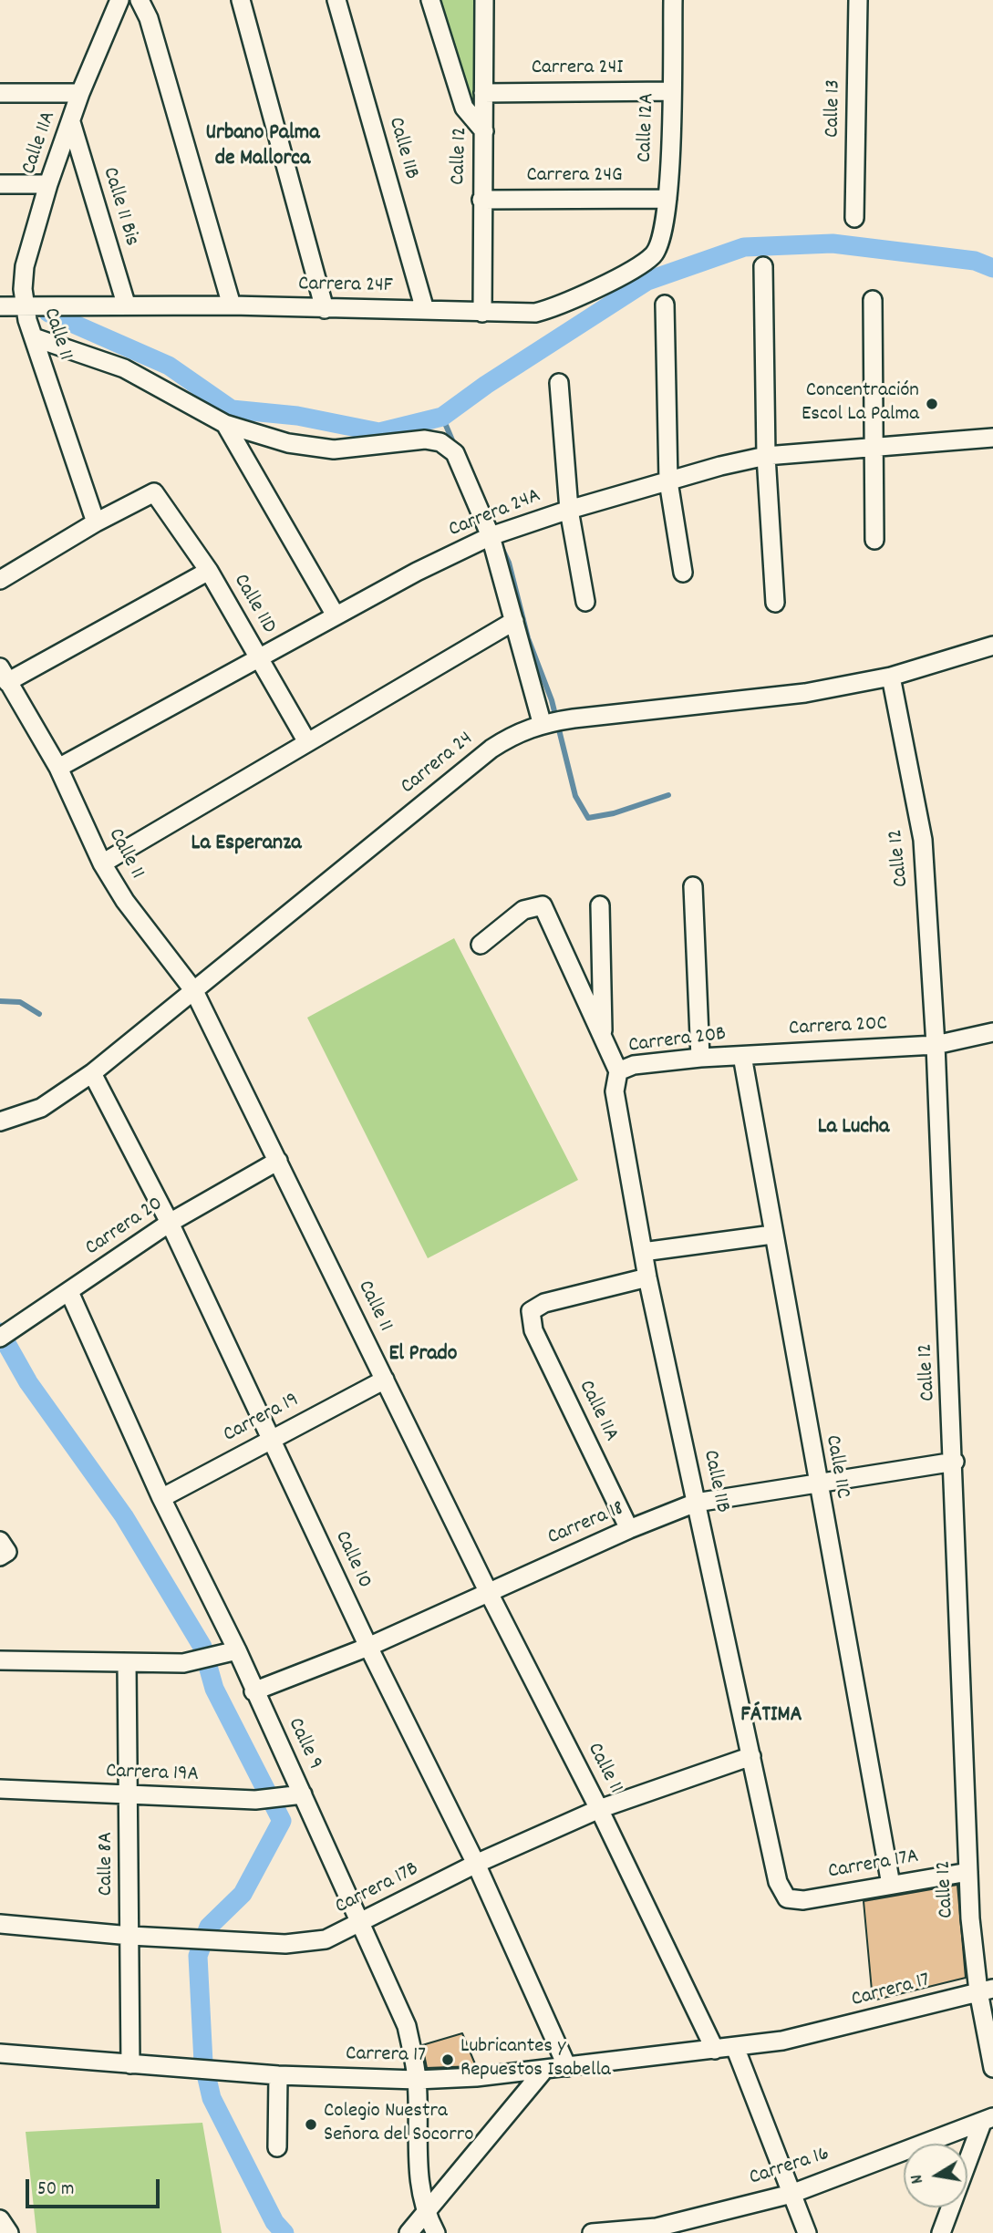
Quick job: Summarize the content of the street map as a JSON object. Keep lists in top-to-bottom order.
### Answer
{
  "streets": {
    "street": [
      "Carrera 24I",
      "Calle 13",
      "Calle 12A",
      "Calle 11A",
      "Calle 11B",
      "Calle 12",
      "Carrera 24G",
      "Calle 11 Bis",
      "Carrera 24F",
      "Calle 11",
      "Carrera 24A",
      "Calle 11D",
      "Carrera 24",
      "Carrera 20C",
      "Carrera 20B",
      "Carrera 20",
      "Carrera 19",
      "Calle 11C",
      "Carrera 18",
      "Calle 10",
      "Calle 9",
      "Carrera 19A",
      "Calle 8A",
      "Carrera 17A",
      "Carrera 17B",
      "Carrera 17",
      "Carrera 16"
    ]
  },
  "crossings": [
    ["Carrera 24I", "Calle 12A"],
    ["Carrera 24I", "Calle 12"],
    ["Calle 12A", "Carrera 24G"],
    ["Calle 12A", "Carrera 24F"],
    ["Calle 11A", "Calle 11B"],
    ["Calle 11A", "Calle 11 Bis"],
    ["Calle 11A", "Carrera 24F"],
    ["Calle 11A", "Calle 11"],
    ["Calle 11A", "Carrera 18"],
    ["Calle 11B", "Carrera 24F"],
    ["Calle 11B", "Carrera 20B"],
    ["Calle 11B", "Carrera 18"],
    ["Calle 11B", "Carrera 17A"],
    ["Calle 11B", "Carrera 17B"],
    ["Calle 12", "Carrera 24G"],
    ["Calle 12", "Carrera 24F"],
    ["Calle 12", "Carrera 24"],
    ["Calle 12", "Carrera 20C"],
    ["Calle 12", "Carrera 18"],
    ["Calle 12", "Carrera 17A"],
    ["Calle 12", "Carrera 17"],
    ["Calle 11 Bis", "Carrera 24F"],
    ["Carrera 24F", "Calle 11"],
    ["Calle 11", "Carrera 24A"],
    ["Calle 11", "Calle 11D"],
    ["Calle 11", "Carrera 24"],
    ["Calle 11", "Carrera 20"],
    ["Calle 11", "Carrera 19"],
    ["Calle 11", "Carrera 18"],
    ["Calle 11", "Carrera 17B"],
    ["Calle 11", "Carrera 17"],
    ["Carrera 24A", "Calle 11D"],
    ["Carrera 24", "Calle 10"],
    ["Carrera 20C", "Carrera 20B"],
    ["Carrera 20C", "Calle 11C"],
    ["Carrera 20B", "Calle 11C"],
    ["Carrera 20", "Calle 10"],
    ["Carrera 20", "Calle 9"],
    ["Carrera 19", "Calle 10"],
    ["Carrera 19", "Calle 9"],
    ["Calle 11C", "Carrera 18"],
    ["Calle 11C", "Carrera 17A"],
    ["Carrera 18", "Calle 10"],
    ["Carrera 18", "Calle 9"],
    ["Calle 10", "Carrera 17B"],
    ["Calle 10", "Carrera 17"],
    ["Calle 9", "Carrera 19A"],
    ["Calle 9", "Carrera 17B"],
    ["Calle 9", "Carrera 17"],
    ["Carrera 19A", "Calle 8A"],
    ["Calle 8A", "Carrera 17B"],
    ["Calle 8A", "Carrera 17"]
  ],
  "districts": [
    "Urbano Palma de Mallorca",
    "La Esperanza",
    "La Lucha",
    "El Prado",
    "FÁTIMA"
  ],
  "places": ["Concentración Escol La Palma", "Lubricantes y Repuestos Isabella", "Colegio Nuestra Señora del Socorro"],
  "scale_bar": "50 m",
  "north": "left"
}
